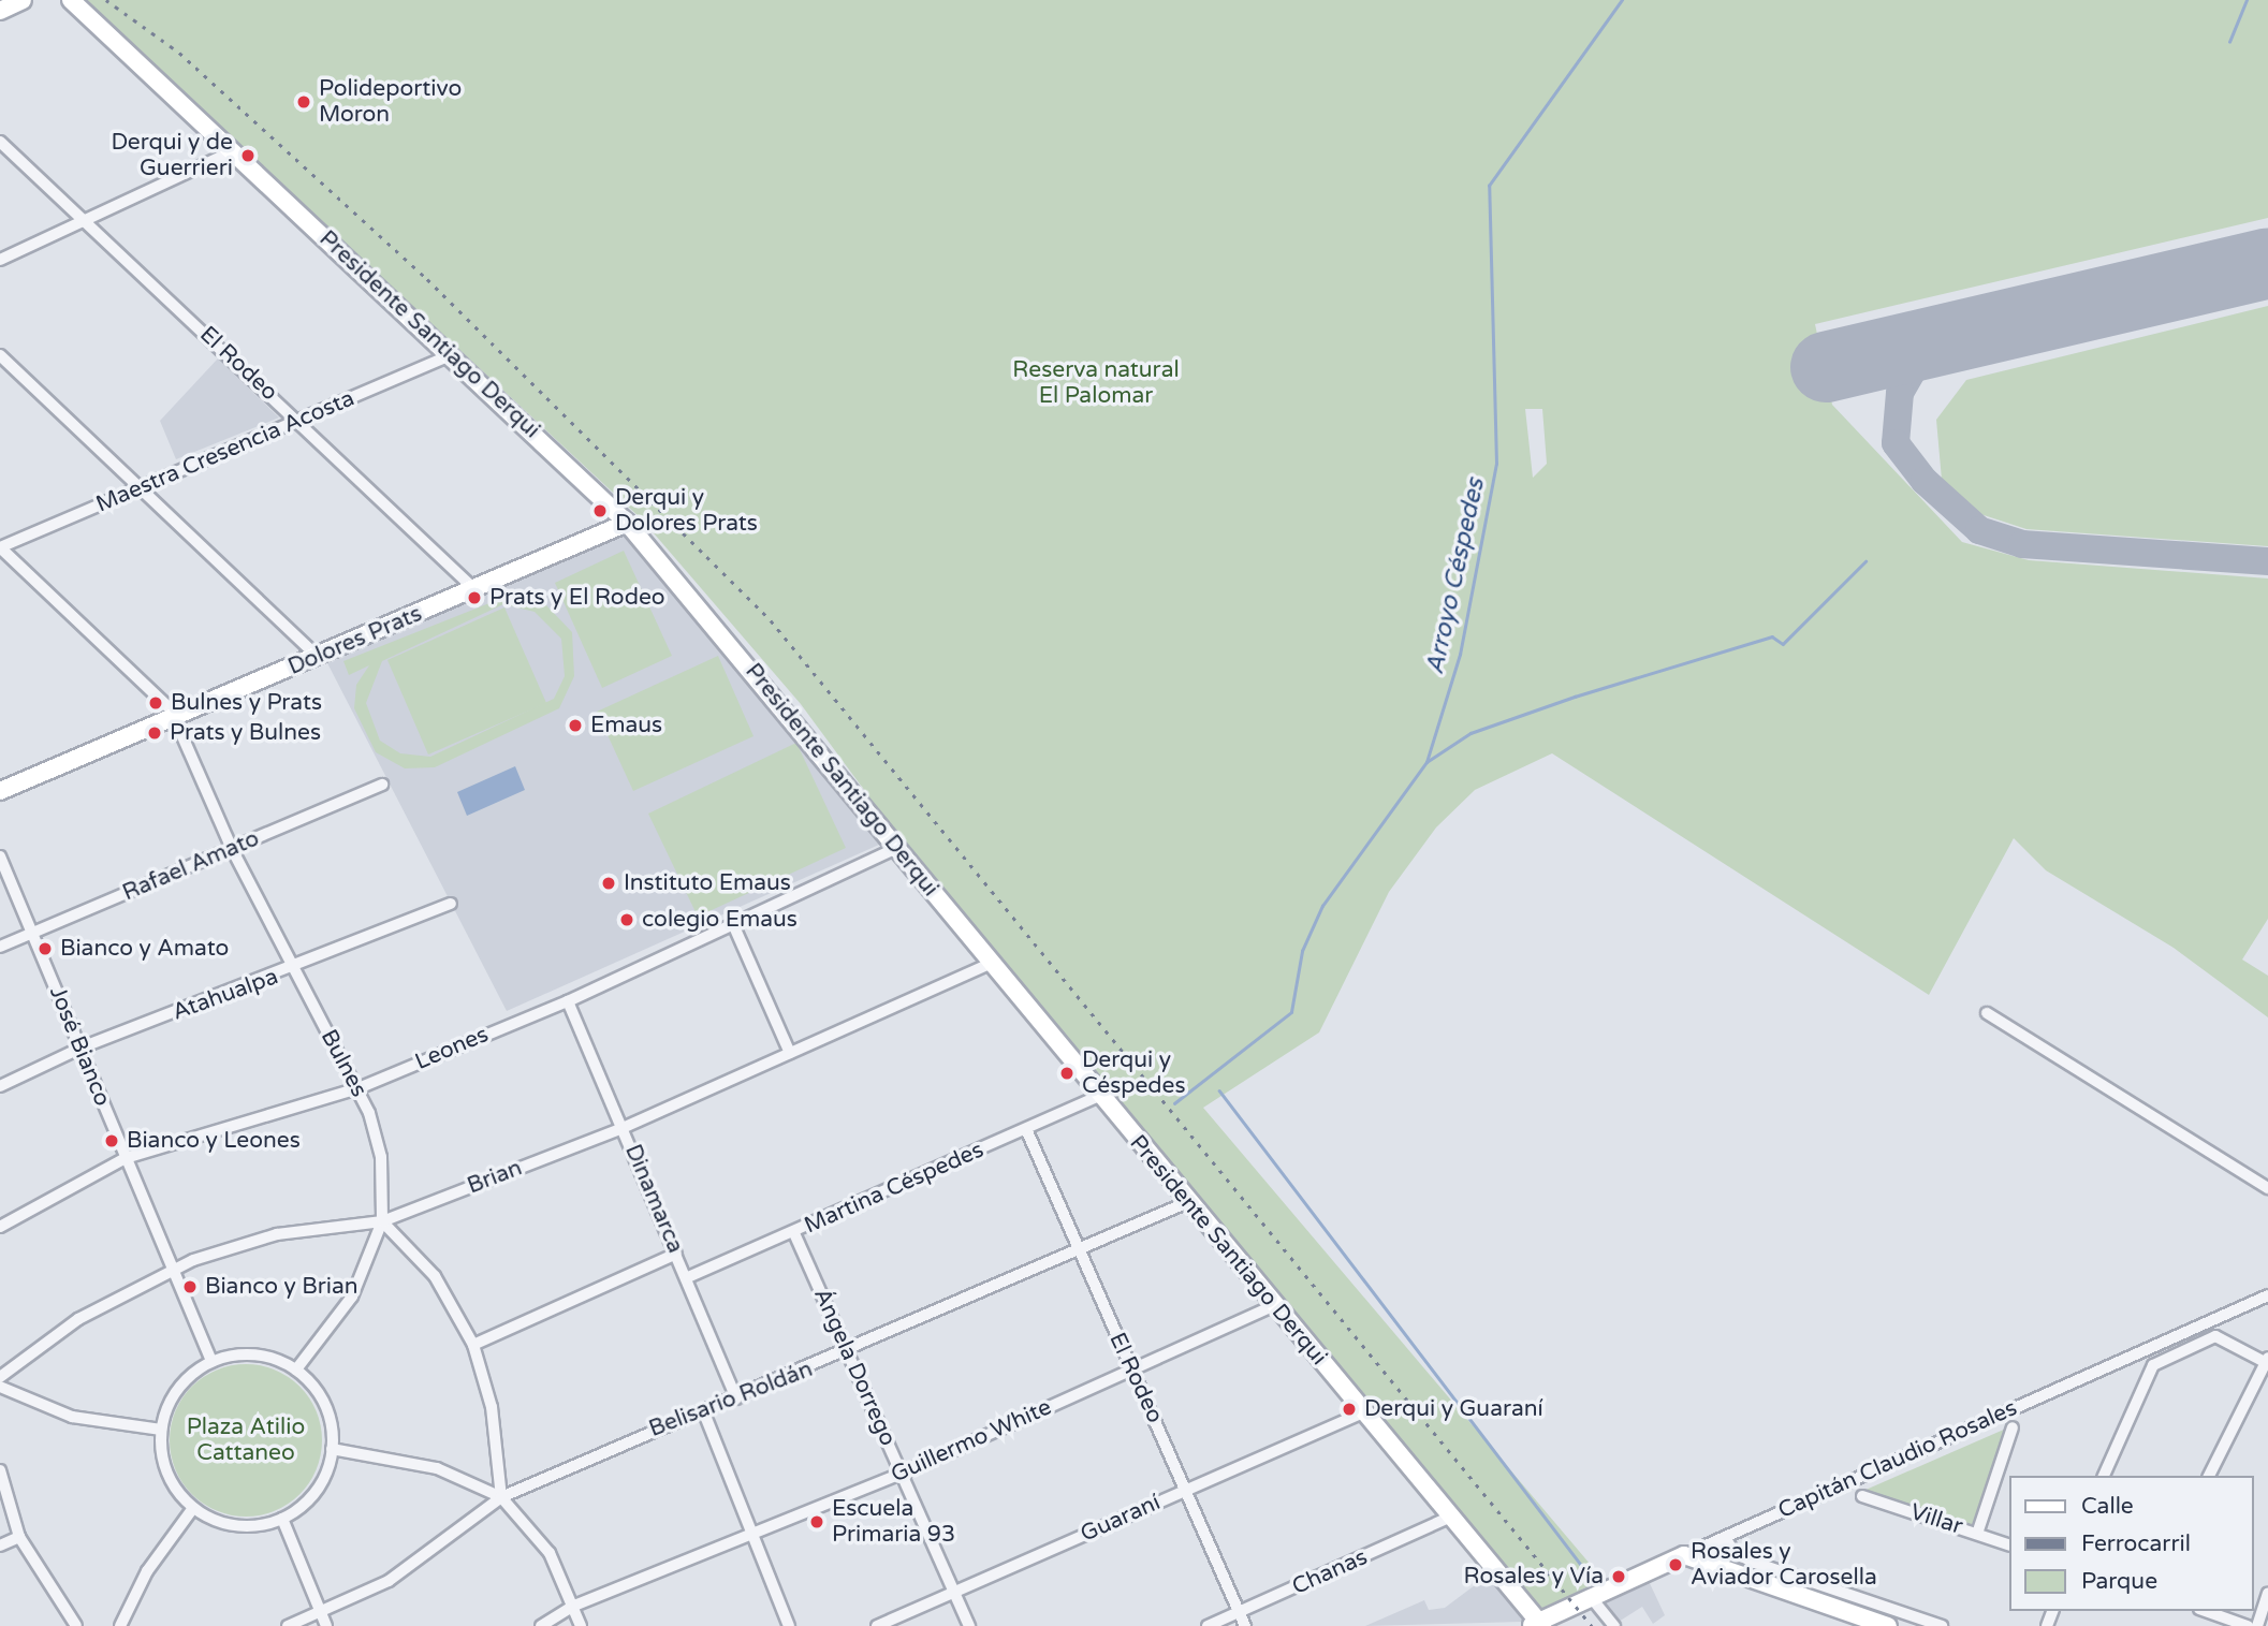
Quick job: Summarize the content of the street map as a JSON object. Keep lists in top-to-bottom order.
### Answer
{
  "streets": {
    "street": [
      "Presidente Santiago Derqui",
      "El Rodeo",
      "Maestra Cresencia Acosta",
      "Dolores Prats",
      "Rafael Amato",
      "Atahualpa",
      "José Bianco",
      "Leones",
      "Bulnes",
      "Brian",
      "Martina Céspedes",
      "Dinamarca",
      "Ángela Dorrego",
      "Belisario Roldán",
      "Guillermo White",
      "Capitán Claudio Rosales",
      "Guaraní",
      "Villar",
      "Chanas"
    ]
  },
  "crossings": [
    ["Presidente Santiago Derqui", "Maestra Cresencia Acosta"],
    ["Presidente Santiago Derqui", "Dolores Prats"],
    ["Presidente Santiago Derqui", "Leones"],
    ["Presidente Santiago Derqui", "Brian"],
    ["Presidente Santiago Derqui", "Martina Céspedes"],
    ["Presidente Santiago Derqui", "Belisario Roldán"],
    ["Presidente Santiago Derqui", "Guillermo White"],
    ["Presidente Santiago Derqui", "Capitán Claudio Rosales"],
    ["Presidente Santiago Derqui", "Guaraní"],
    ["Presidente Santiago Derqui", "Chanas"],
    ["El Rodeo", "Maestra Cresencia Acosta"],
    ["El Rodeo", "Dolores Prats"],
    ["El Rodeo", "Martina Céspedes"],
    ["El Rodeo", "Belisario Roldán"],
    ["El Rodeo", "Guillermo White"],
    ["El Rodeo", "Guaraní"],
    ["El Rodeo", "Chanas"],
    ["Maestra Cresencia Acosta", "Bulnes"],
    ["Dolores Prats", "Bulnes"],
    ["Rafael Amato", "José Bianco"],
    ["Rafael Amato", "Bulnes"],
    ["Atahualpa", "José Bianco"],
    ["Atahualpa", "Bulnes"],
    ["José Bianco", "Leones"],
    ["José Bianco", "Brian"],
    ["Leones", "Bulnes"],
    ["Leones", "Dinamarca"],
    ["Bulnes", "Brian"],
    ["Brian", "Dinamarca"],
    ["Martina Céspedes", "Dinamarca"],
    ["Martina Céspedes", "Ángela Dorrego"],
    ["Dinamarca", "Belisario Roldán"],
    ["Ángela Dorrego", "Belisario Roldán"],
    ["Ángela Dorrego", "Guillermo White"],
    ["Ángela Dorrego", "Guaraní"]
  ],
  "water": ["Arroyo Céspedes"],
  "parks": ["Reserva natural El Palomar", "Plaza Atilio Cattaneo"],
  "places": [
    "Polideportivo Moron",
    "Derqui y de Guerrieri",
    "Derqui y Dolores Prats",
    "Prats y El Rodeo",
    "Bulnes y Prats",
    "Emaus",
    "Prats y Bulnes",
    "Instituto Emaus",
    "colegio Emaus",
    "Bianco y Amato",
    "Derqui y Céspedes",
    "Bianco y Leones",
    "Bianco y Brian",
    "Derqui y Guaraní",
    "Escuela Primaria 93",
    "Rosales y Aviador Carosella",
    "Rosales y Vía"
  ],
  "legend": ["Calle", "Ferrocarril", "Parque"]
}
